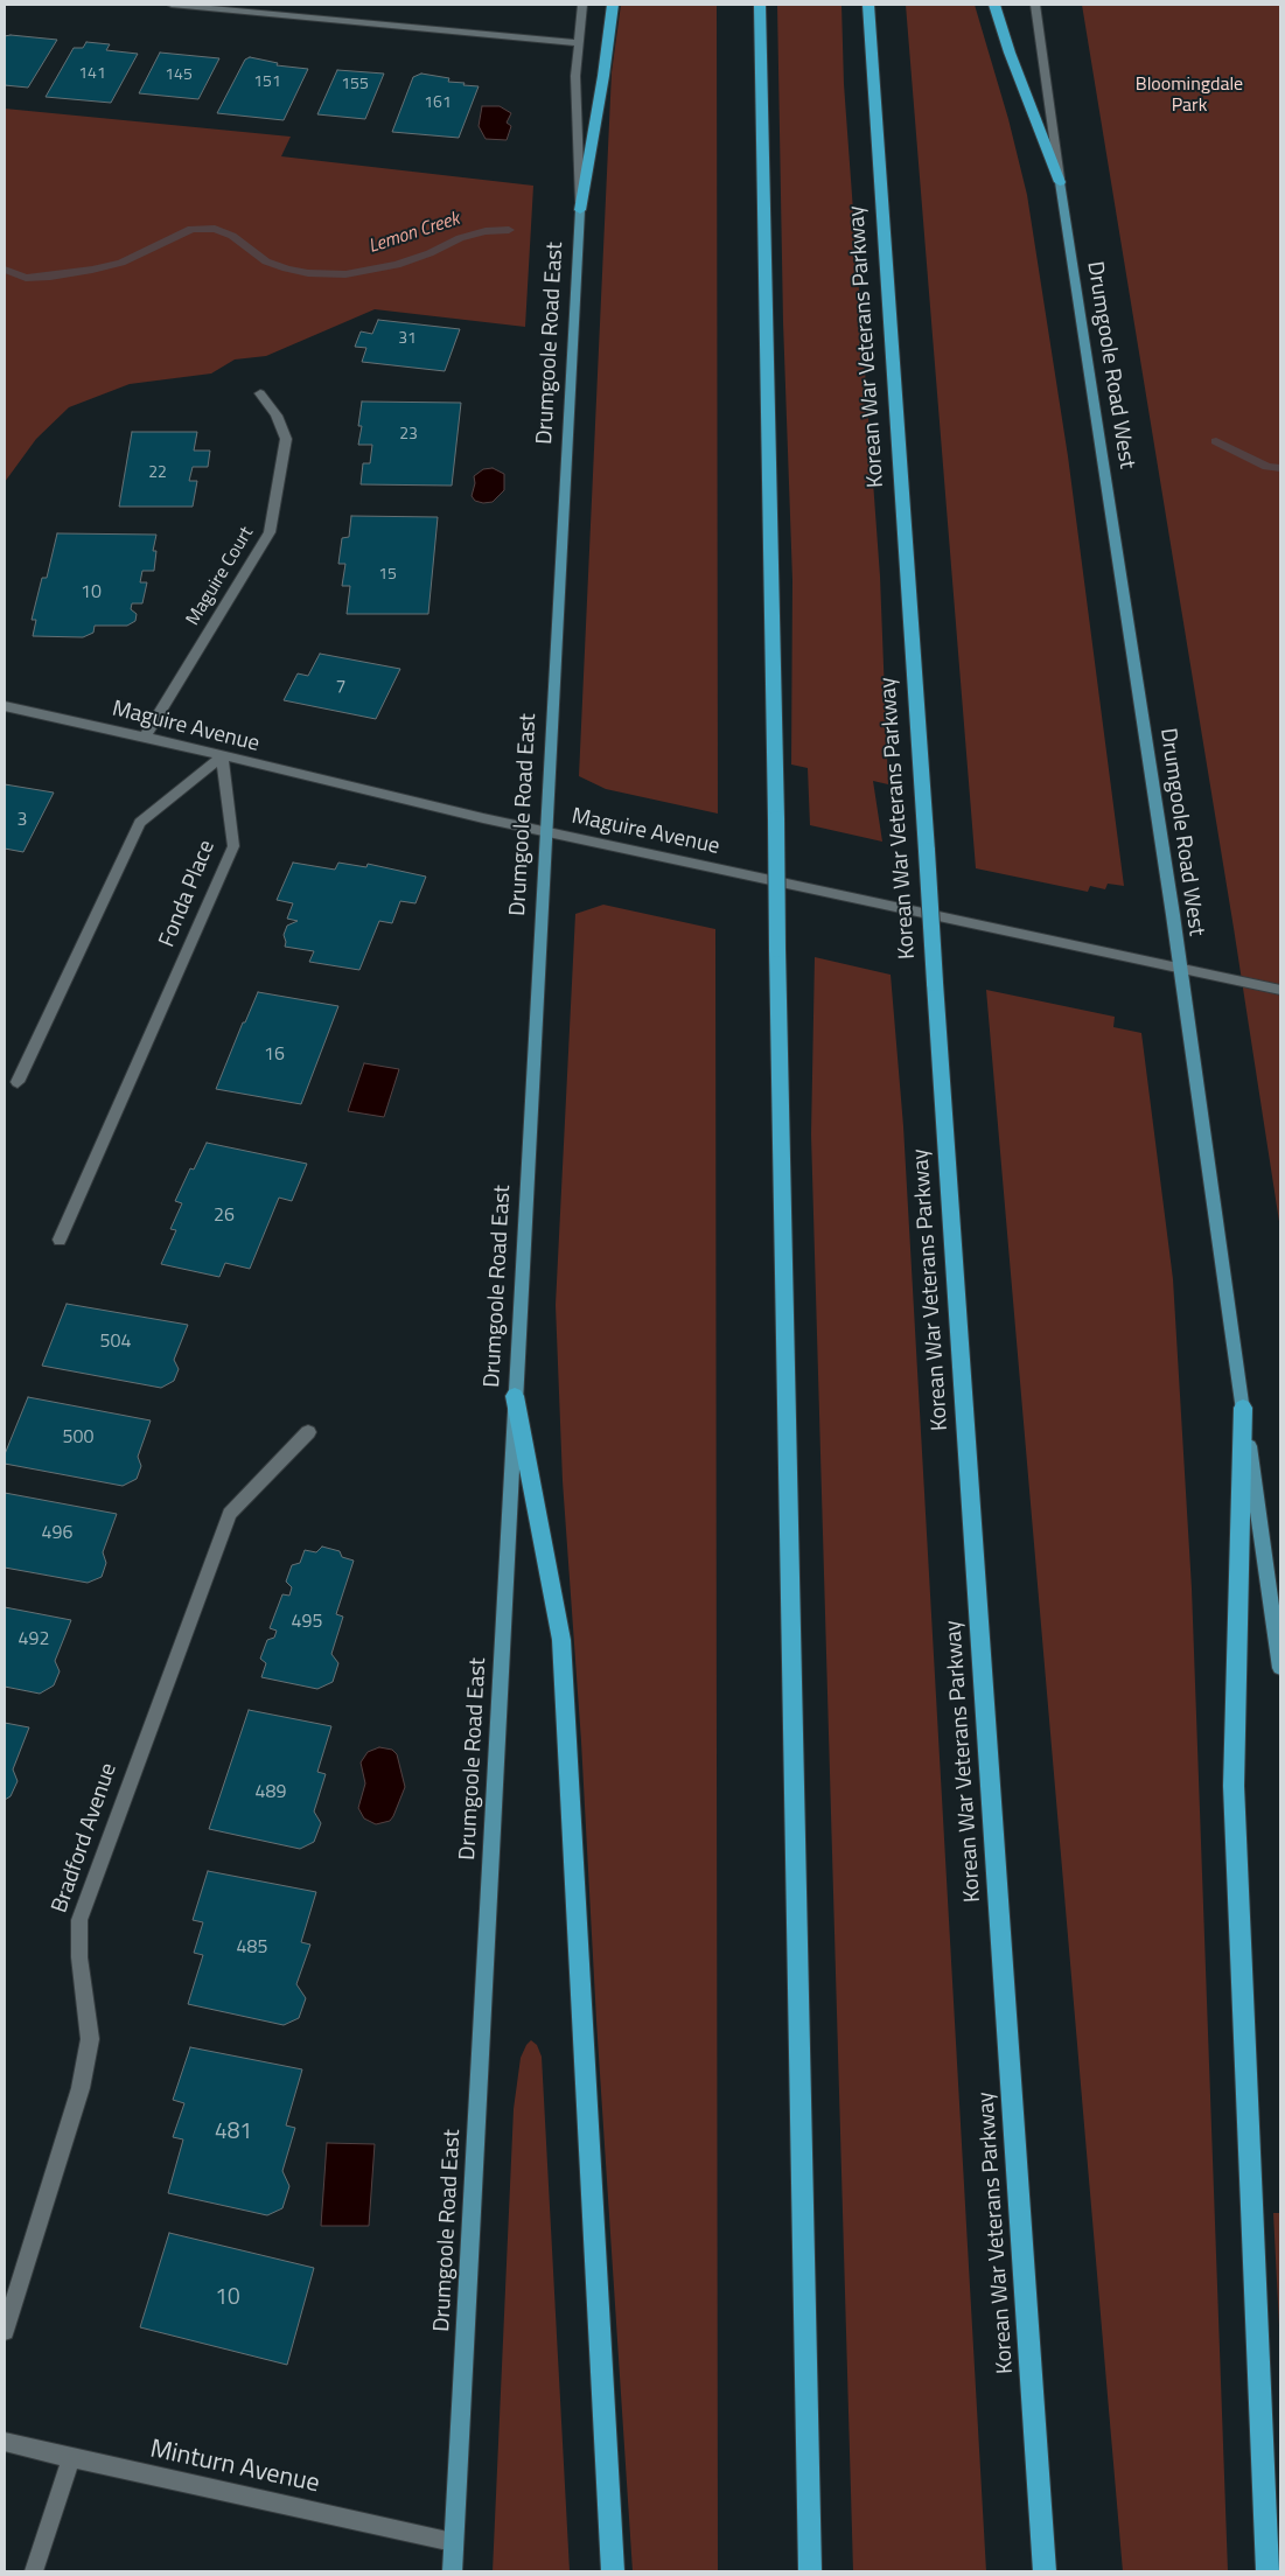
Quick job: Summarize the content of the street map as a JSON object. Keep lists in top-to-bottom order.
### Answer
{
  "streets": {
    "highway": ["Korean War Veterans Parkway"],
    "main road": ["Drumgoole Road East", "Drumgoole Road West"],
    "street": [
      "Maguire Court",
      "Maguire Avenue",
      "Fonda Place",
      "Bradford Avenue",
      "Minturn Avenue"
    ]
  },
  "crossings": [
    ["Drumgoole Road East", "Maguire Avenue"],
    ["Drumgoole Road East", "Minturn Avenue"],
    ["Drumgoole Road West", "Maguire Avenue"],
    ["Maguire Court", "Maguire Avenue"],
    ["Maguire Avenue", "Fonda Place"]
  ],
  "water": ["Lemon Creek"],
  "parks": ["Bloomingdale Park"],
  "house_numbers": [
    "141",
    "145",
    "151",
    "155",
    "161",
    "31",
    "23",
    "22",
    "15",
    "10",
    "7",
    "3",
    "16",
    "26",
    "504",
    "500",
    "496",
    "495",
    "492",
    "489",
    "485",
    "481",
    "10"
  ]
}
